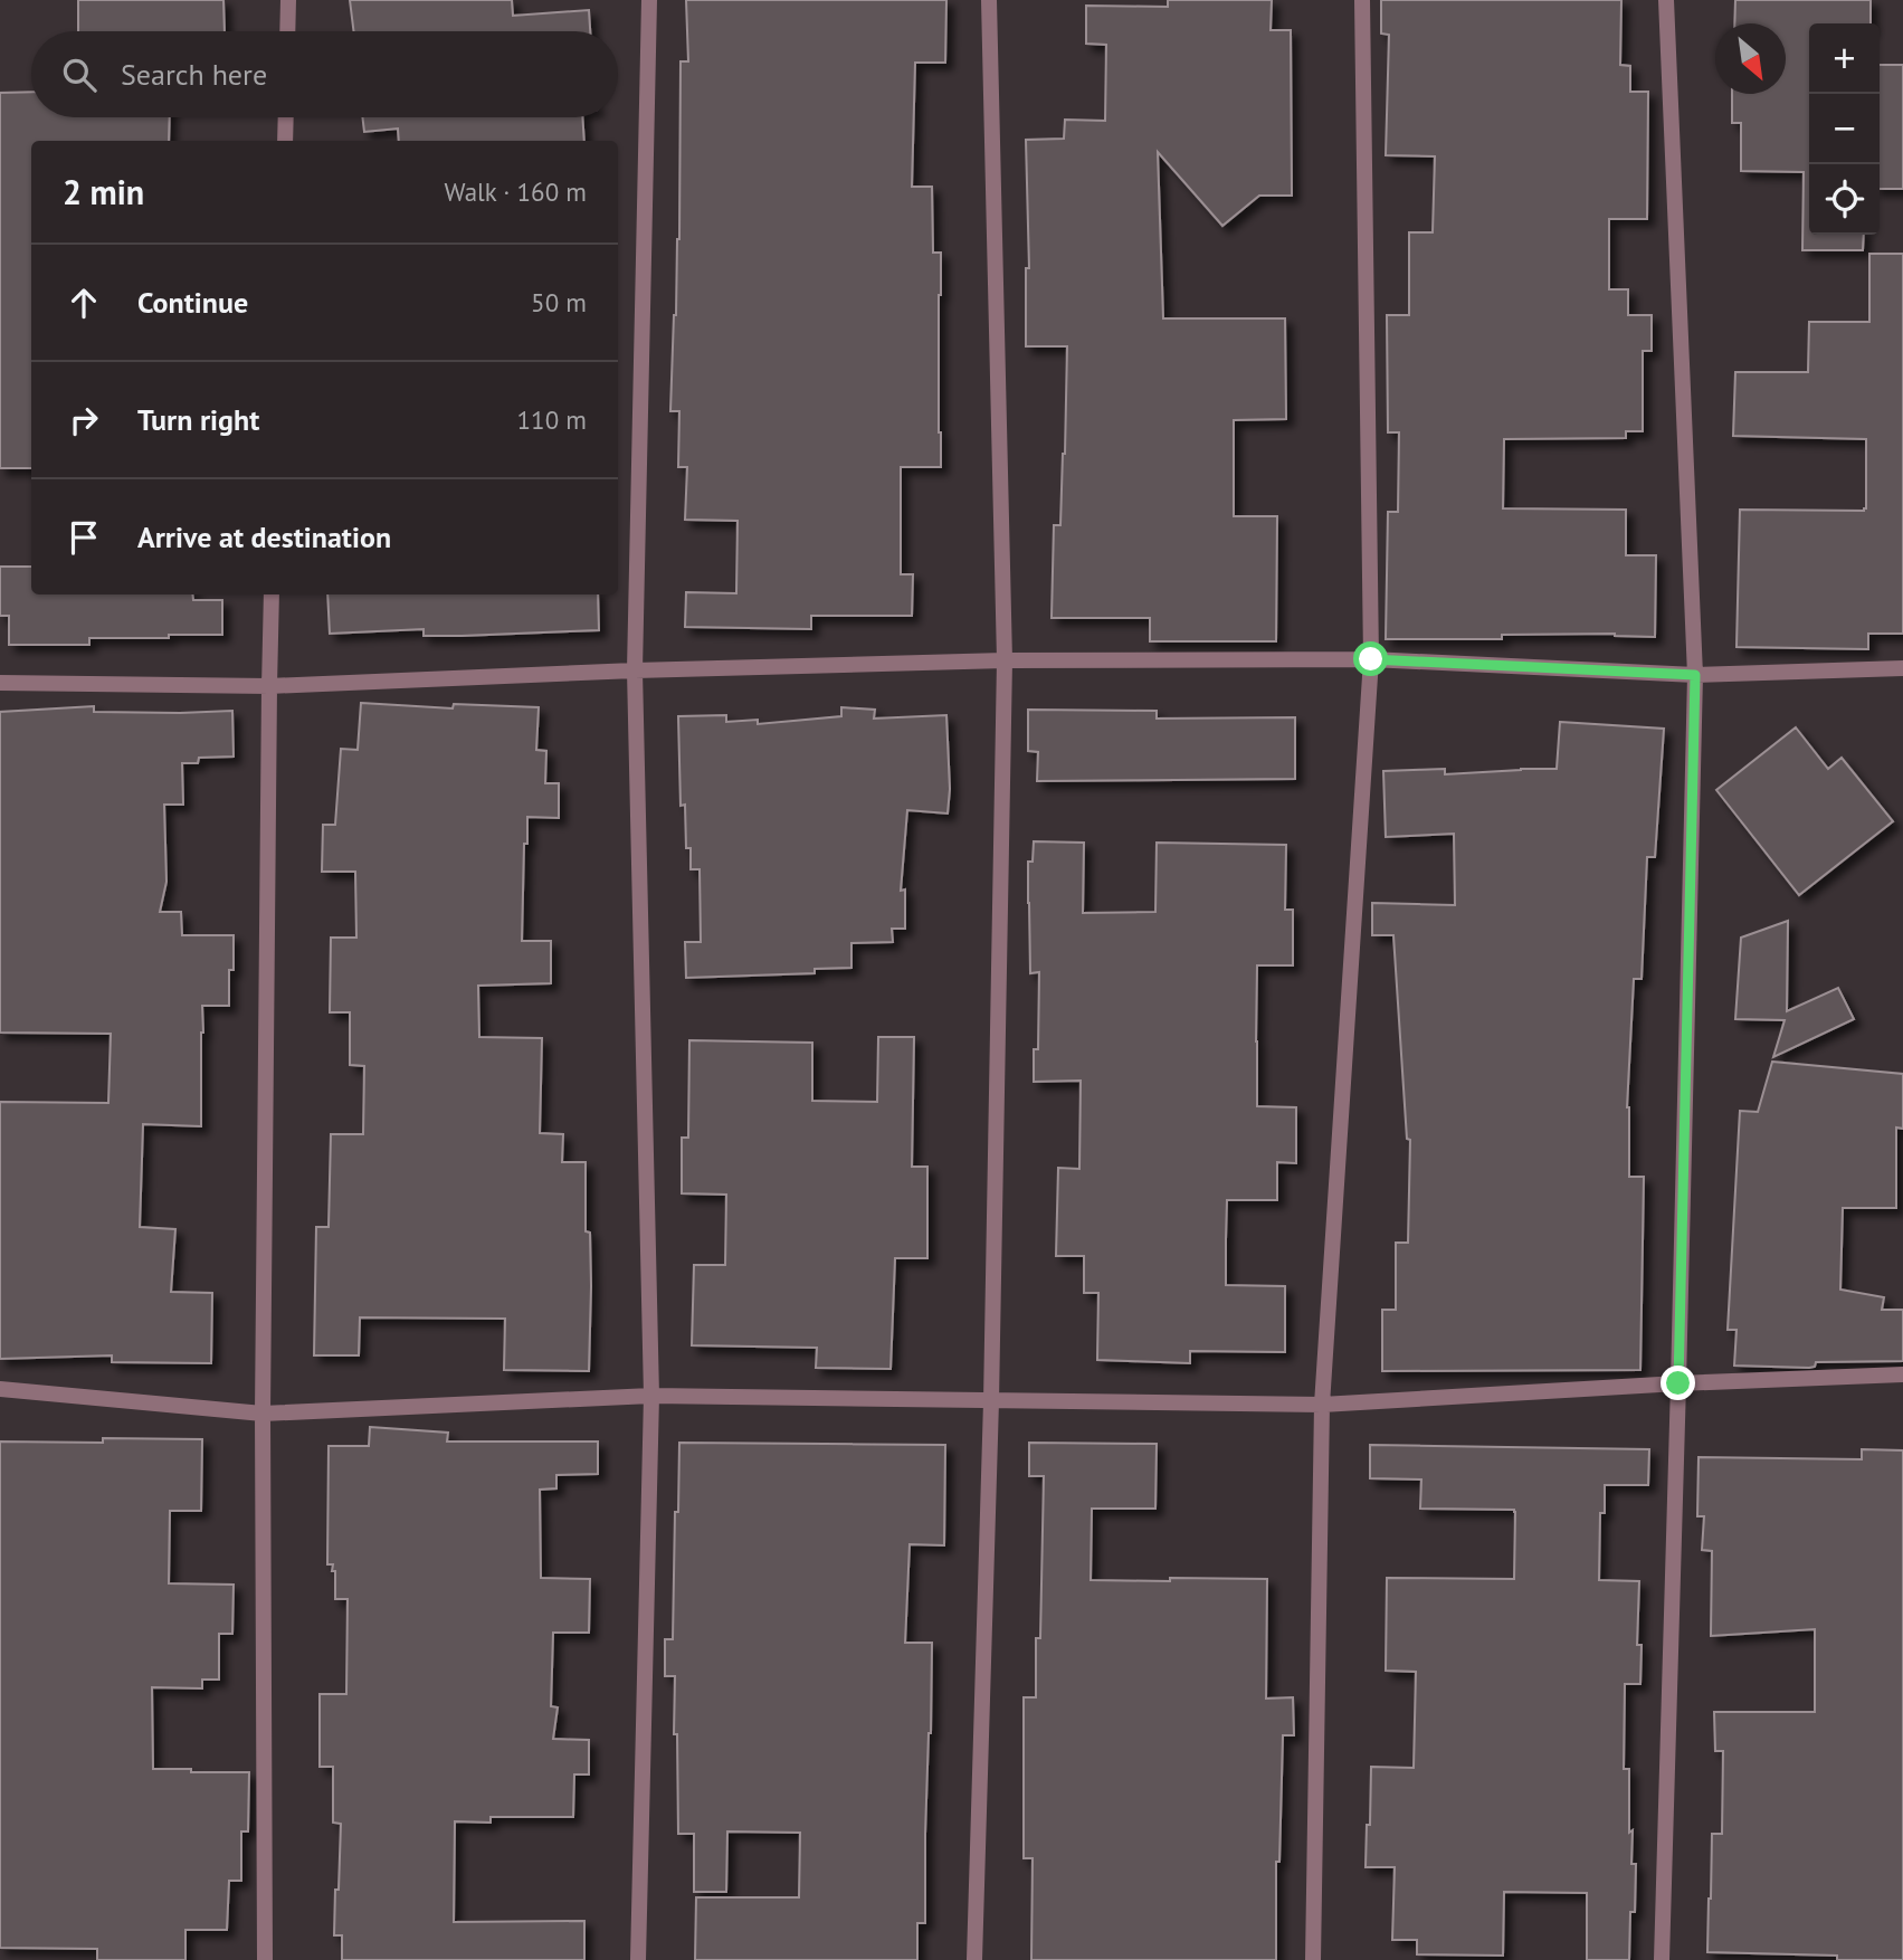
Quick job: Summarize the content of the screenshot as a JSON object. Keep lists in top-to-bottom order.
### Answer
{
  "north": "bottom right",
  "page": {
    "map_buttons": ["+", "−"],
    "search": "Search here",
    "heading": ["2 min", "Walk · 160 m"],
    "list": [
      ["Continue", "50 m"],
      ["Turn right", "110 m"],
      "Arrive at destination"
    ]
  }
}
